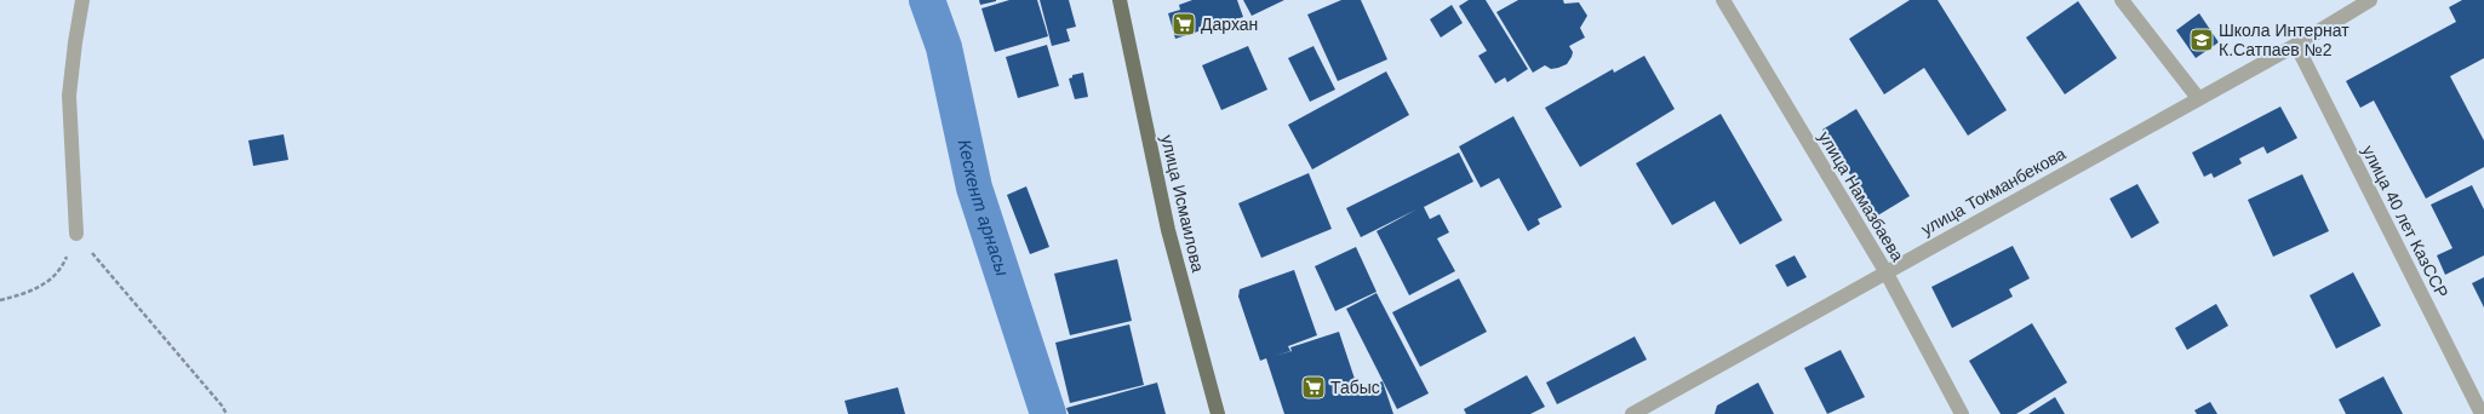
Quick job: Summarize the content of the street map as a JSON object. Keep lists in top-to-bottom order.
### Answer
{
  "streets": {
    "main road": ["улица Исмаилова"],
    "street": ["улица Токманбекова", "улица Намазбаева", "улица 40 лет КазССР"]
  },
  "crossings": [
    ["улица Токманбекова", "улица Намазбаева"],
    ["улица Токманбекова", "улица 40 лет КазССР"]
  ],
  "water": ["Кескент арнасы"],
  "places": {
    "supermarket": ["Дархан", "Табыс"],
    "school or university": ["Школа Интернат К.Сатпаев №2"]
  }
}
